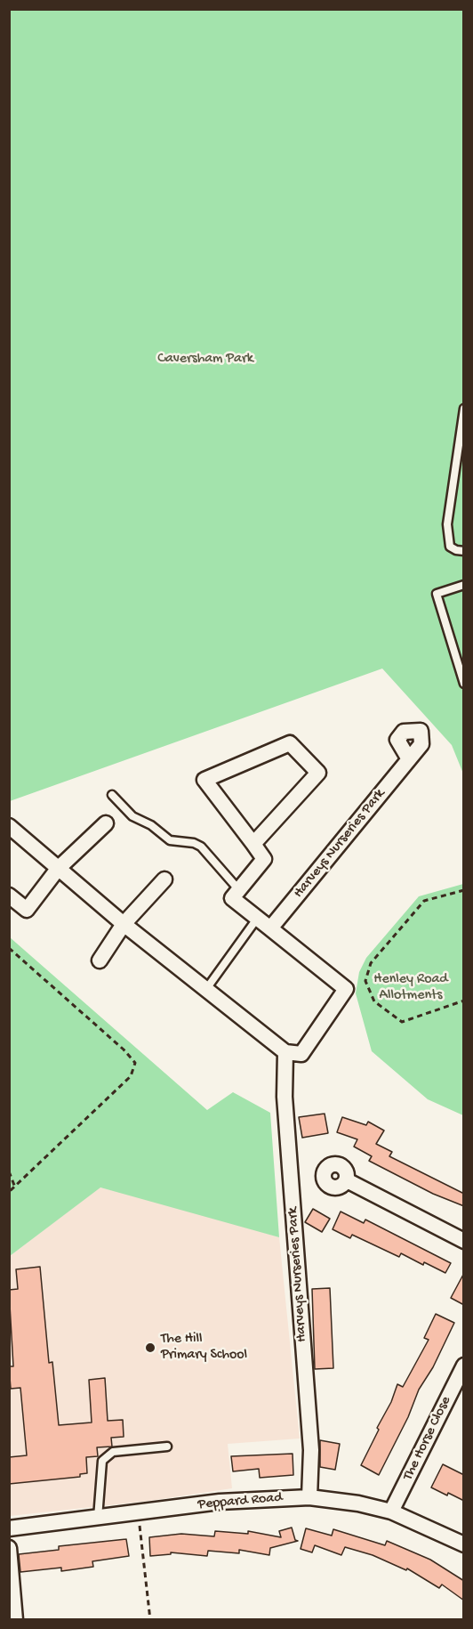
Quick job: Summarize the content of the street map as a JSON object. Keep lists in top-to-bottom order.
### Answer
{
  "streets": {
    "street": ["Harveys Nurseries Park", "The Horse Close", "Peppard Road"]
  },
  "crossings": [
    ["Harveys Nurseries Park", "Peppard Road"],
    ["The Horse Close", "Peppard Road"]
  ],
  "parks": ["Caversham Park", "Henley Road Allotments"],
  "places": ["The Hill Primary School"]
}
